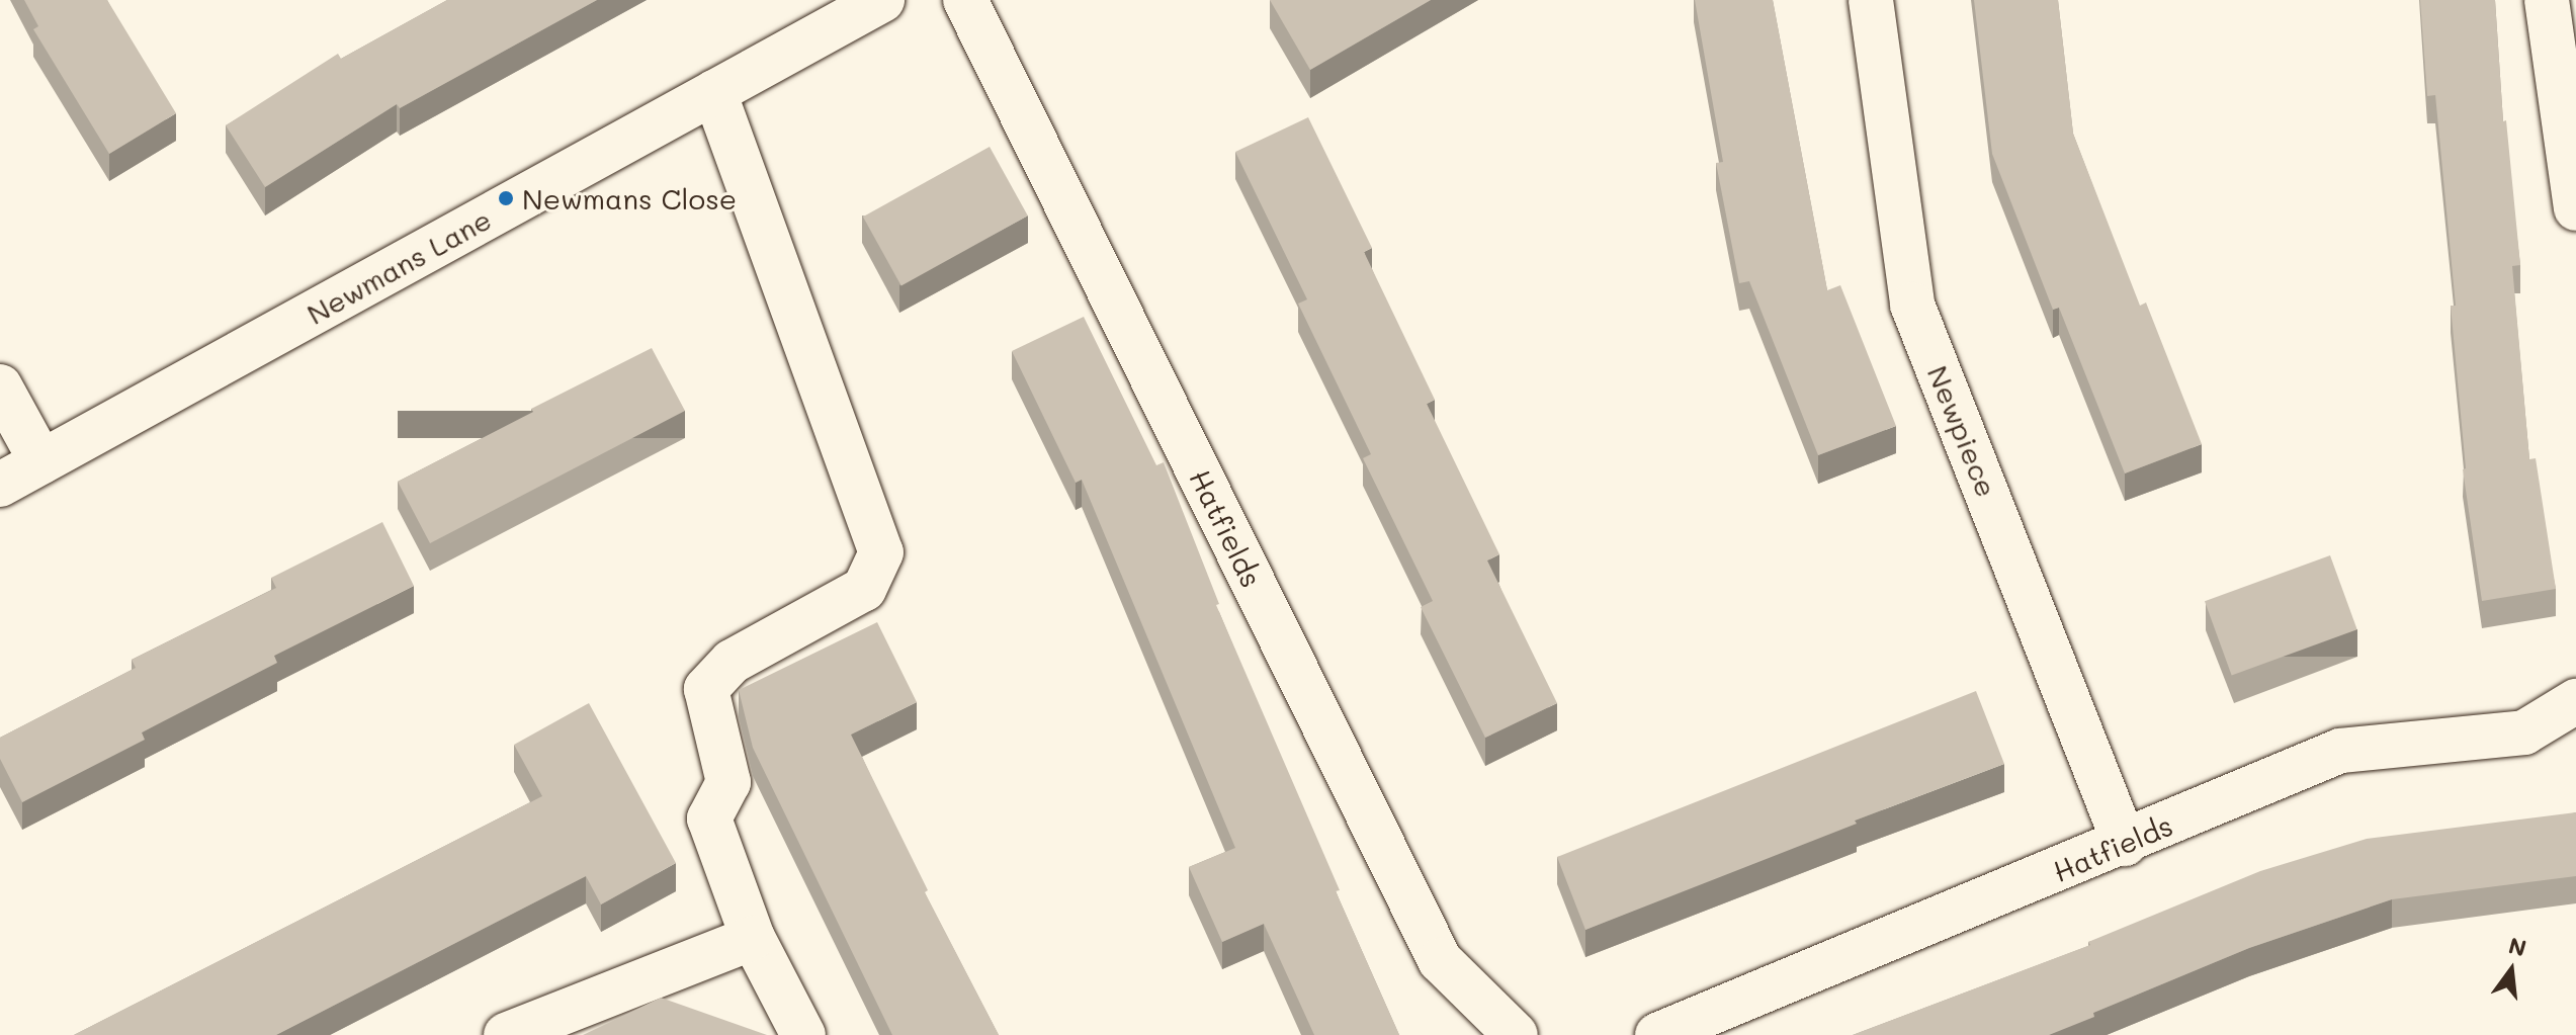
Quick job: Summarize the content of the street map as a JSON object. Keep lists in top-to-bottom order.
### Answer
{
  "streets": {
    "street": ["Newmans Lane", "Newpiece", "Hatfields"]
  },
  "crossings": [
    ["Newpiece", "Hatfields"]
  ],
  "places": ["Newmans Close"],
  "north": "top"
}
